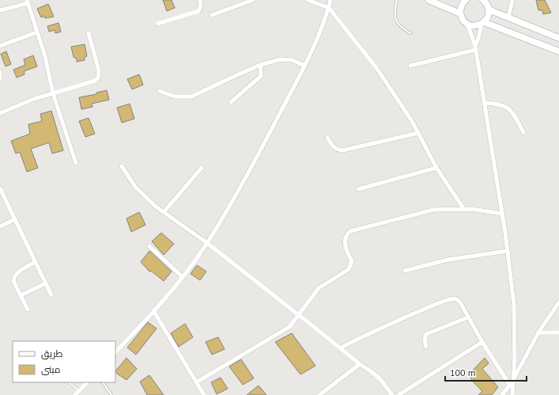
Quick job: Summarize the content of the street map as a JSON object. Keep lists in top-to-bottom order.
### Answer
{
  "legend": ["طريق", "مبنى"],
  "scale_bar": "100 m"
}
